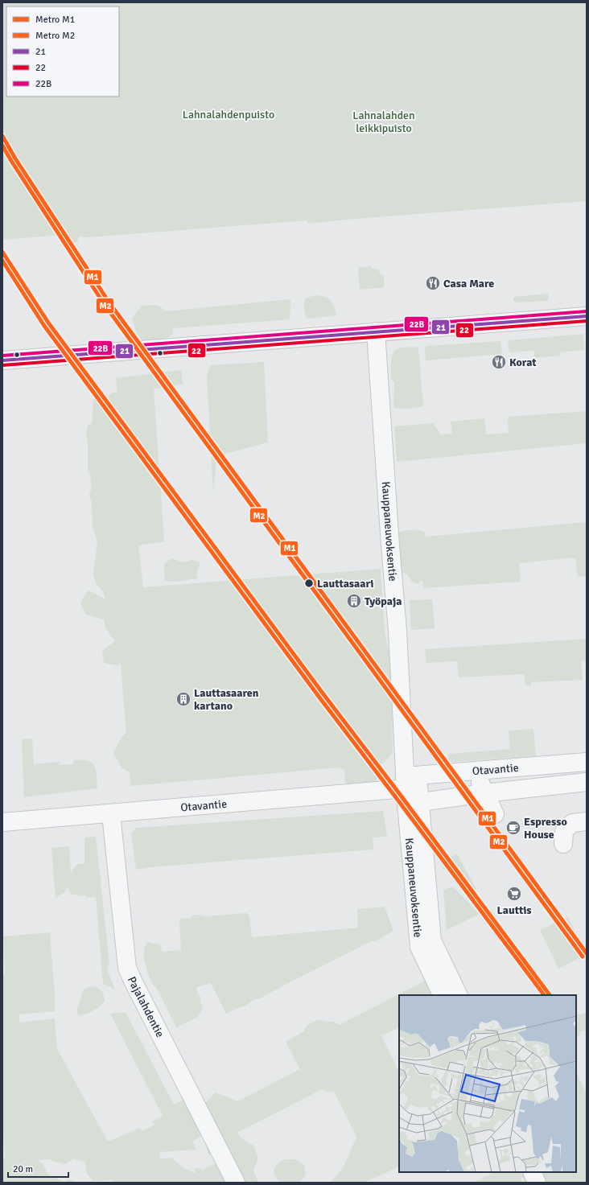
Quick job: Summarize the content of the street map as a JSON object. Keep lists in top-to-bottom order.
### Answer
{
  "streets": {
    "street": ["Kauppaneuvoksentie", "Otavantie", "Pajalahdentie"]
  },
  "crossings": [
    ["Kauppaneuvoksentie", "Otavantie"],
    ["Otavantie", "Pajalahdentie"]
  ],
  "parks": ["Lahnalahdenpuisto", "Lahnalahden leikkipuisto"],
  "places": {
    "restaurant": ["Casa Mare", "Korat"],
    "other": ["Lauttasaari"],
    "building": ["Työpaja", "Lauttasaaren kartano"],
    "cafe": ["Espresso House"],
    "supermarket": ["Lauttis"]
  },
  "lines": [
    "metro line M1",
    "metro line M2",
    "transit line 22B",
    "transit line 21",
    "transit line 22"
  ],
  "legend": [
    "Metro M1",
    "Metro M2",
    "21",
    "22",
    "22B"
  ],
  "scale_bar": "20 m"
}
